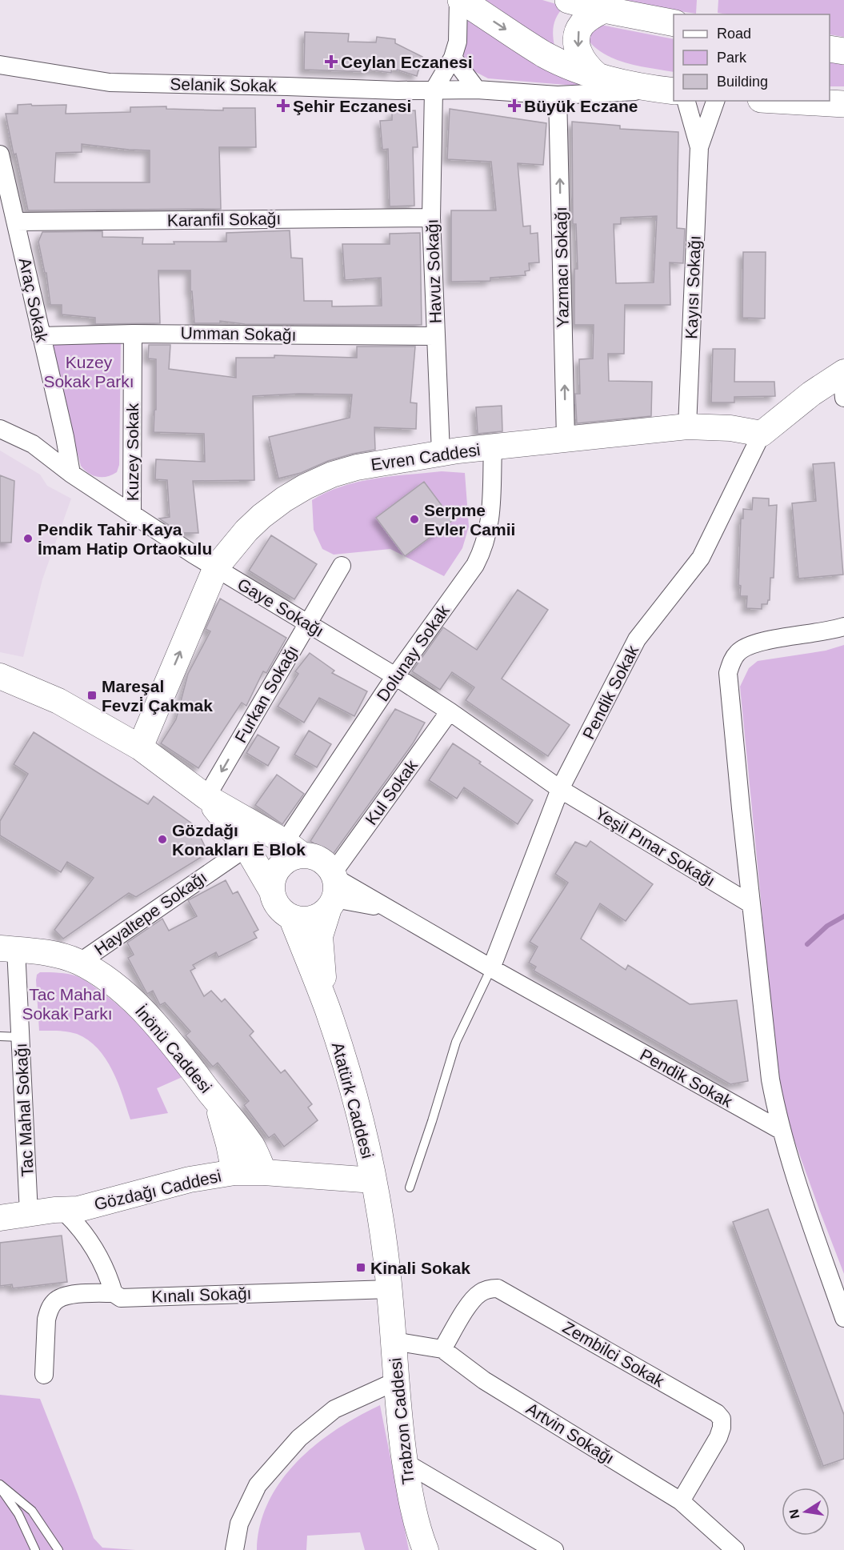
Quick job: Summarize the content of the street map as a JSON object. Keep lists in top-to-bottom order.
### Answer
{
  "streets": {
    "street": [
      "Selanik Sokak",
      "Karanfil Sokağı",
      "Yazmacı Sokağı",
      "Havuz Sokağı",
      "Kayısı Sokağı",
      "Araç Sokak",
      "Umman Sokağı",
      "Kuzey Sokak",
      "Evren Caddesi",
      "Gaye Sokağı",
      "Dolunay Sokak",
      "Pendik Sokak",
      "Furkan Sokağı",
      "Kul Sokak",
      "Yeşil Pınar Sokağı",
      "Hayaltepe Sokağı",
      "İnönü Caddesi",
      "Atatürk Caddesi",
      "Tac Mahal Sokağı",
      "Gözdağı Caddesi",
      "Kınalı Sokağı",
      "Zembilci Sokak",
      "Trabzon Caddesi",
      "Artvin Sokağı"
    ]
  },
  "crossings": [
    ["Selanik Sokak", "Yazmacı Sokağı"],
    ["Selanik Sokak", "Havuz Sokağı"],
    ["Karanfil Sokağı", "Havuz Sokağı"],
    ["Karanfil Sokağı", "Araç Sokak"],
    ["Yazmacı Sokağı", "Evren Caddesi"],
    ["Havuz Sokağı", "Umman Sokağı"],
    ["Havuz Sokağı", "Evren Caddesi"],
    ["Kayısı Sokağı", "Evren Caddesi"],
    ["Araç Sokak", "Umman Sokağı"],
    ["Araç Sokak", "Gaye Sokağı"],
    ["Umman Sokağı", "Kuzey Sokak"],
    ["Kuzey Sokak", "Gaye Sokağı"],
    ["Evren Caddesi", "Gaye Sokağı"],
    ["Evren Caddesi", "Dolunay Sokak"],
    ["Evren Caddesi", "Pendik Sokak"],
    ["Gaye Sokağı", "Dolunay Sokak"],
    ["Gaye Sokağı", "Pendik Sokak"],
    ["Gaye Sokağı", "Furkan Sokağı"],
    ["Gaye Sokağı", "Kul Sokak"],
    ["Gaye Sokağı", "Yeşil Pınar Sokağı"],
    ["Dolunay Sokak", "Pendik Sokak"],
    ["Dolunay Sokak", "Kul Sokak"],
    ["Dolunay Sokak", "Atatürk Caddesi"],
    ["Pendik Sokak", "Kul Sokak"],
    ["Pendik Sokak", "Yeşil Pınar Sokağı"],
    ["Pendik Sokak", "Atatürk Caddesi"],
    ["Kul Sokak", "Atatürk Caddesi"],
    ["Hayaltepe Sokağı", "İnönü Caddesi"],
    ["İnönü Caddesi", "Tac Mahal Sokağı"],
    ["İnönü Caddesi", "Gözdağı Caddesi"],
    ["Atatürk Caddesi", "Gözdağı Caddesi"],
    ["Atatürk Caddesi", "Kınalı Sokağı"],
    ["Atatürk Caddesi", "Trabzon Caddesi"],
    ["Tac Mahal Sokağı", "Gözdağı Caddesi"],
    ["Kınalı Sokağı", "Trabzon Caddesi"],
    ["Zembilci Sokak", "Artvin Sokağı"],
    ["Trabzon Caddesi", "Artvin Sokağı"]
  ],
  "one_way": ["Yazmacı Sokağı", "Furkan Sokağı"],
  "parks": ["Kuzey Sokak Parkı", "Tac Mahal Sokak Parkı"],
  "places": {
    "health": ["Ceylan Eczanesi", "Şehir Eczanesi", "Büyük Eczane"],
    "other": ["Serpme Evler Camii", "Pendik Tahir Kaya İmam Hatip Ortaokulu", "Gözdağı Konakları E Blok"],
    "transit": ["Mareşal Fevzi̇ Çakmak", "Kinali Sokak"]
  },
  "legend": ["Road", "Park", "Building"],
  "north": "left"
}
